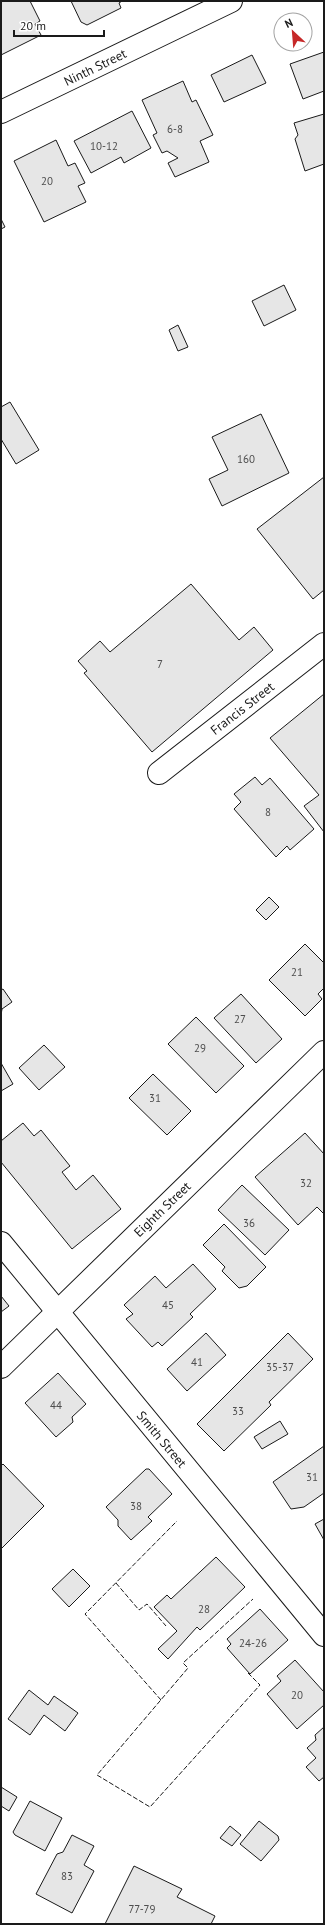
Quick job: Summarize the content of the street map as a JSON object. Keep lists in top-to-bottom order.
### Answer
{
  "streets": {
    "street": [
      "Ninth Street",
      "Francis Street",
      "Eighth Street",
      "Smith Street"
    ]
  },
  "crossings": [
    ["Eighth Street", "Smith Street"]
  ],
  "house_numbers": [
    "6-8",
    "10-12",
    "20",
    "160",
    "7",
    "8",
    "21",
    "27",
    "29",
    "31",
    "32",
    "36",
    "45",
    "41",
    "35-37",
    "44",
    "33",
    "31",
    "38",
    "28",
    "24-26",
    "20",
    "83",
    "77-79"
  ],
  "scale_bar": "20 m",
  "north": "top left"
}
